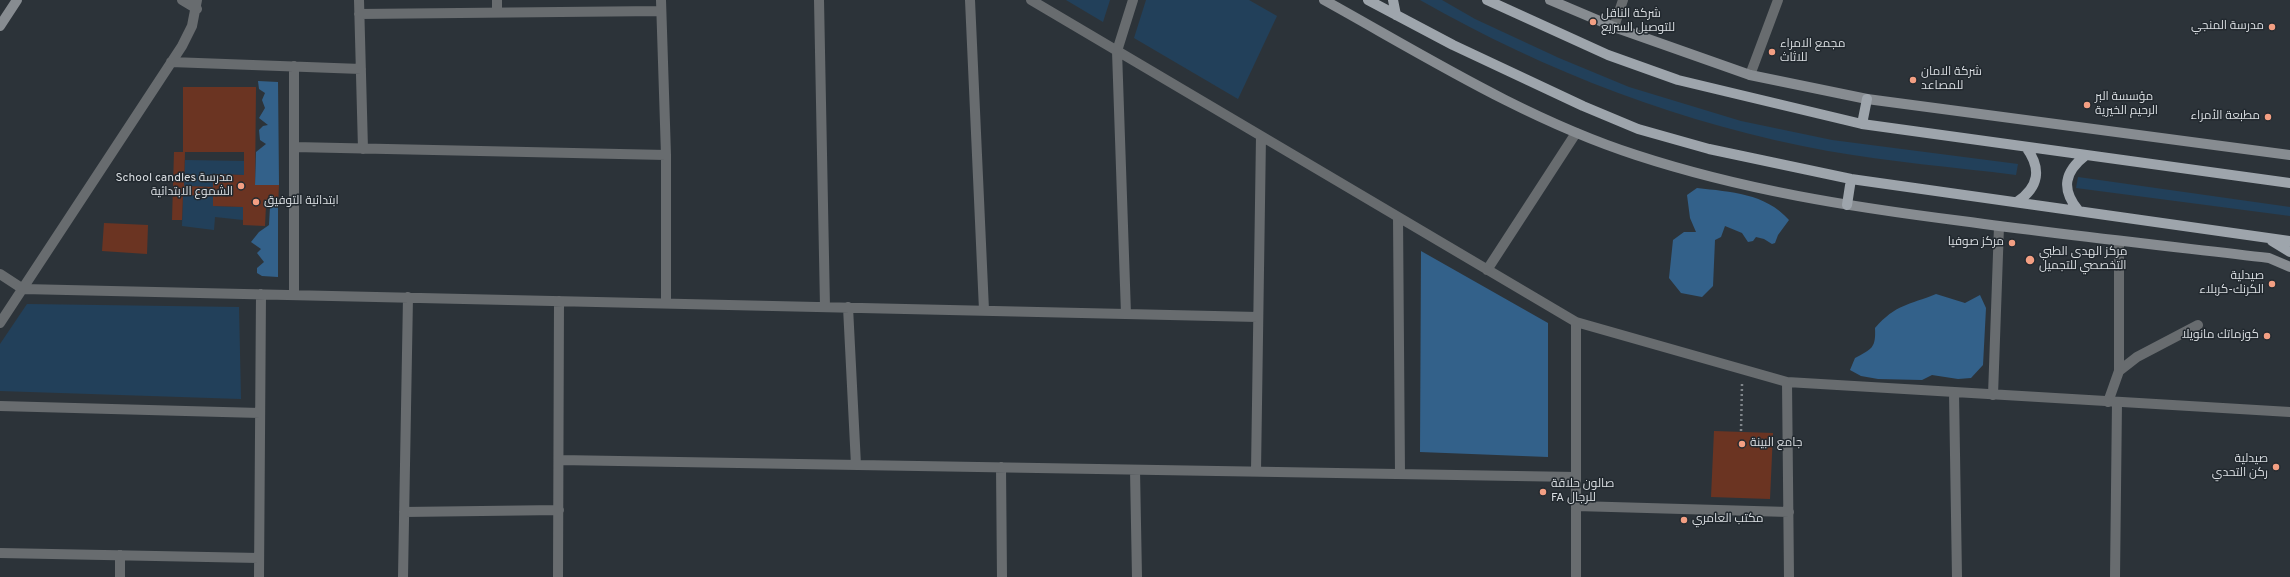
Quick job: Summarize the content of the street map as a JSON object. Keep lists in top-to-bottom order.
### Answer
{
  "places": [
    "شركة الناقل للتوصيل السريع",
    "مدرسة المنجي",
    "مجمع الامراء للاثاث",
    "شركة الامان للمصاعد",
    "مؤسسة البر الرحيم الخيرية",
    "مطبعة الأمراء",
    "School candles مدرسة الشموع الابتدائية",
    "ابتدائية التوفيق",
    "مركز صوفيا",
    "مركز الهدى الطبي التخصصي للتجميل",
    "صيدلية الكرنك-كربلاء",
    "كوزماتك مانويلا",
    "جامع البينة",
    "صيدلية ركن التحدي",
    "صالون حلاقة FA للرجال",
    "مكتب العامري"
  ]
}
